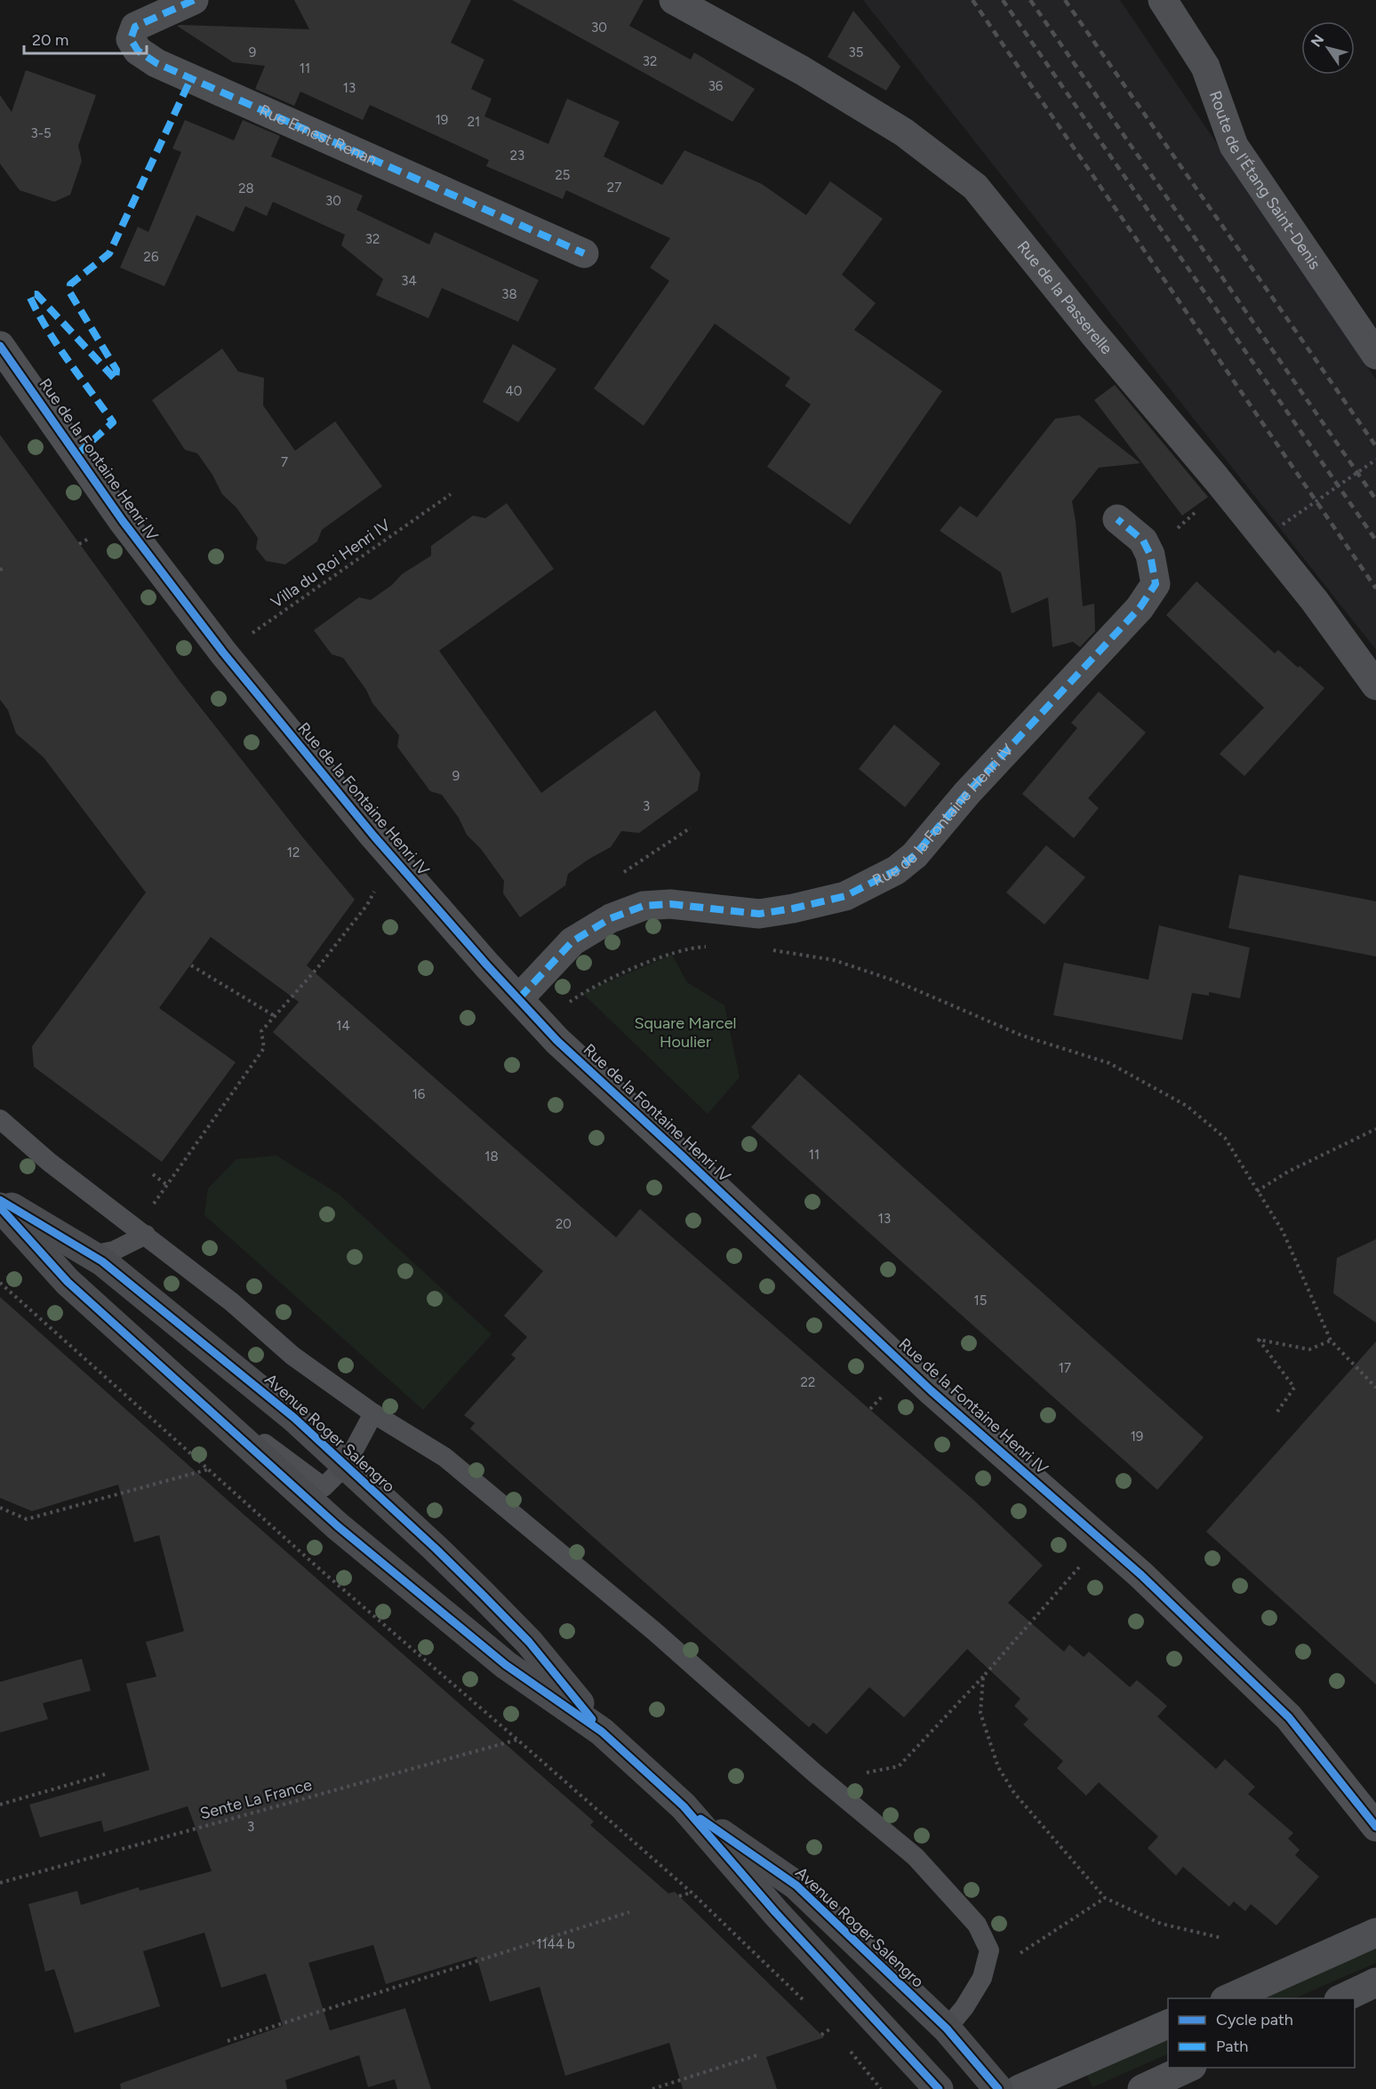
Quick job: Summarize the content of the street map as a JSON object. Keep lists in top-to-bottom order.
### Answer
{
  "streets": {
    "main road": ["Avenue Roger Salengro"],
    "street": [
      "Rue Ernest Renan",
      "Route de l'Étang Saint-Denis",
      "Rue de la Passerelle",
      "Rue de la Fontaine Henri IV"
    ],
    "path": ["Villa du Roi Henri IV", "Sente La France"]
  },
  "crossings": [
    ["Rue de la Fontaine Henri IV", "Villa du Roi Henri IV"]
  ],
  "parks": ["Square Marcel Houlier"],
  "house_numbers": [
    "30",
    "9",
    "35",
    "32",
    "11",
    "36",
    "13",
    "19",
    "21",
    "3-5",
    "23",
    "25",
    "27",
    "28",
    "30",
    "32",
    "26",
    "34",
    "38",
    "40",
    "7",
    "9",
    "3",
    "12",
    "14",
    "16",
    "11",
    "18",
    "13",
    "20",
    "15",
    "17",
    "22",
    "19",
    "3",
    "1144 b"
  ],
  "legend": ["Cycle path", "Path"],
  "scale_bar": "20 m",
  "north": "top left"
}
